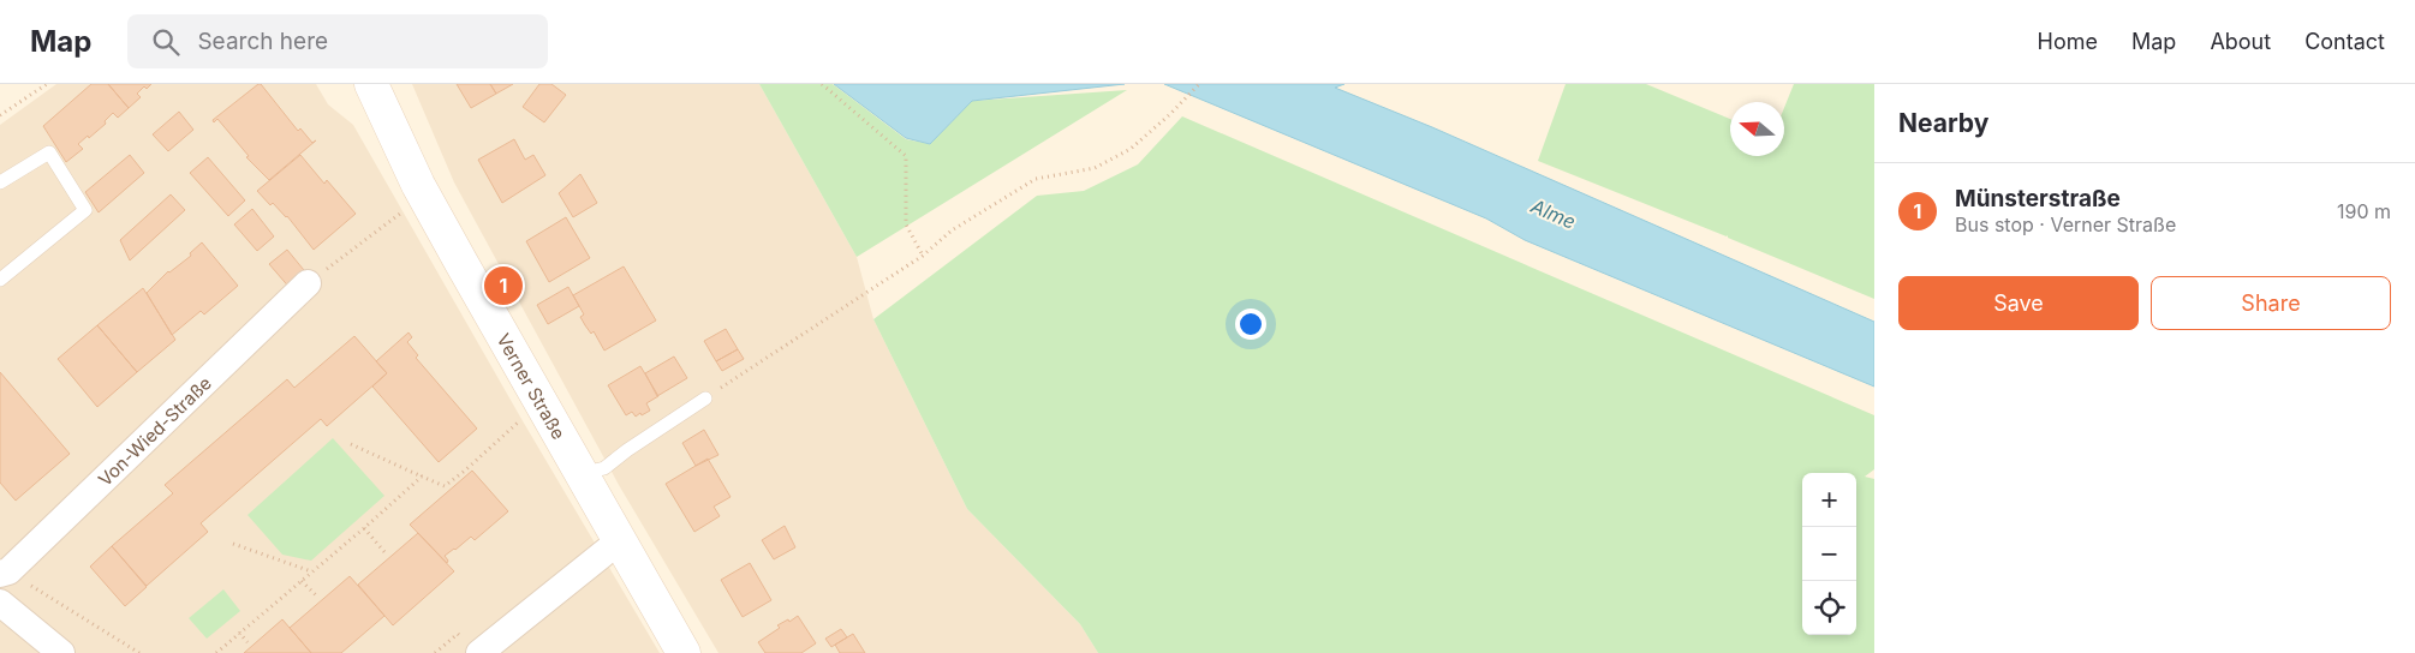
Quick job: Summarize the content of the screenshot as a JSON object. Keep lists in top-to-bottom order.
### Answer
{
  "streets": {
    "main road": ["Verner Straße"],
    "street": ["Von-Wied-Straße"]
  },
  "water": ["Alme"],
  "north": "left",
  "page": {
    "header": "Map",
    "search": "Search here",
    "nav": [
      "Home",
      "Map",
      "About",
      "Contact"
    ],
    "heading": "Nearby",
    "list": [
      {
        "mark": "1",
        "name": "Münsterstraße",
        "note": "Bus stop · Verner Straße",
        "value": "190 m"
      }
    ],
    "buttons": ["Save", "Share"],
    "pins": "1",
    "map_buttons": ["+", "−"]
  }
}
